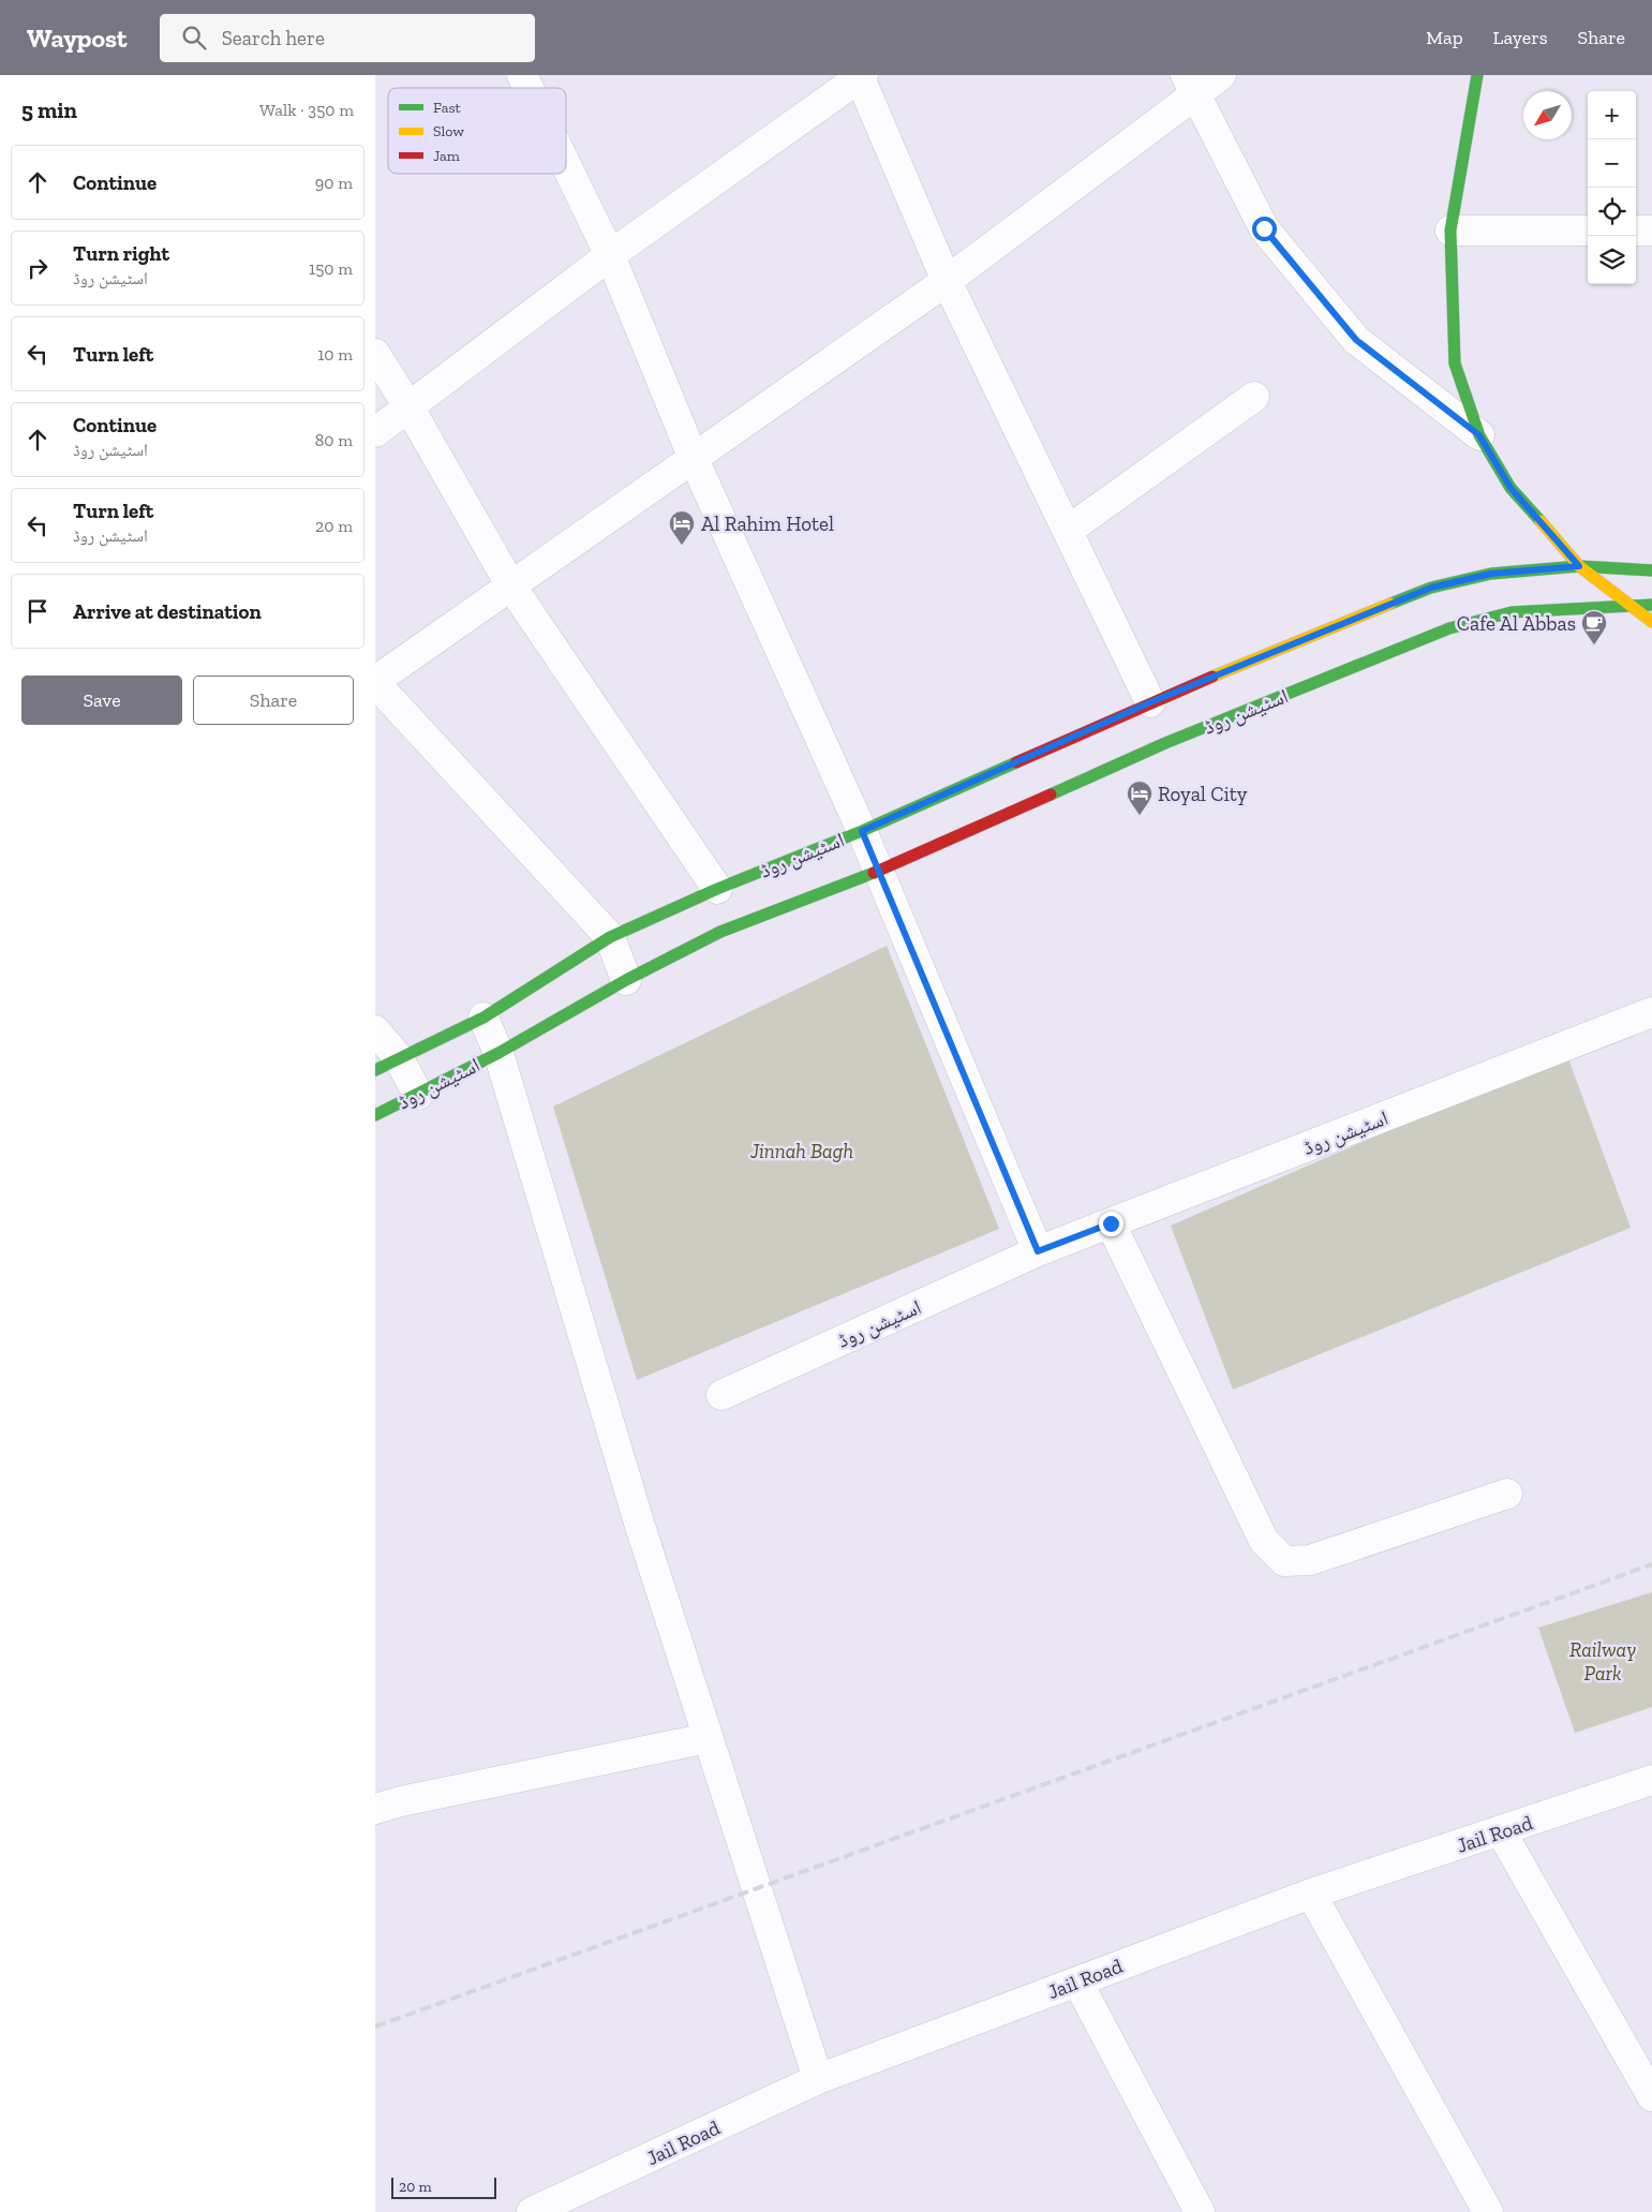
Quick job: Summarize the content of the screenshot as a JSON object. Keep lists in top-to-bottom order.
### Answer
{
  "streets": {
    "main road": ["اسٹیشن روڈ"],
    "street": ["Jail Road"]
  },
  "parks": ["Jinnah Bagh", "Railway Park"],
  "places": {
    "hotel": ["Al Rahim Hotel", "Royal City"],
    "cafe": ["Cafe Al Abbas"]
  },
  "legend": ["Fast", "Slow", "Jam"],
  "scale_bar": "20 m",
  "north": "bottom left",
  "page": {
    "header": "Waypost",
    "search": "Search here",
    "nav": ["Map", "Layers", "Share"],
    "heading": ["5 min", "Walk · 350 m"],
    "map_buttons": ["+", "−"],
    "list": [
      ["Continue", "90 m"],
      ["Turn right", "اسٹیشن روڈ", "150 m"],
      ["Turn left", "10 m"],
      ["Continue", "اسٹیشن روڈ", "80 m"],
      ["Turn left", "اسٹیشن روڈ", "20 m"],
      "Arrive at destination"
    ],
    "buttons": ["Save", "Share"],
    "scale": "20 m"
  }
}
